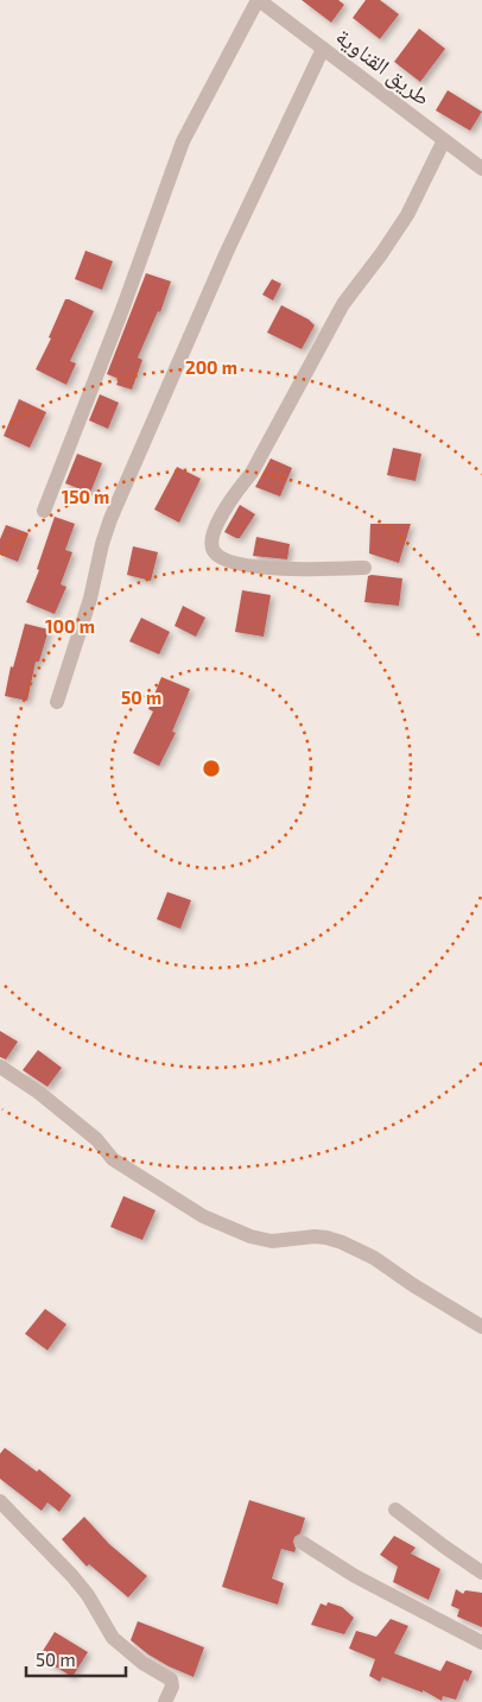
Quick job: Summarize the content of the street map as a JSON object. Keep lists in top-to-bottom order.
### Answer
{
  "streets": {
    "street": ["طريق القناوية"]
  },
  "scale_bar": "50 m",
  "rings": [
    "200 m",
    "150 m",
    "100 m",
    "50 m"
  ]
}
